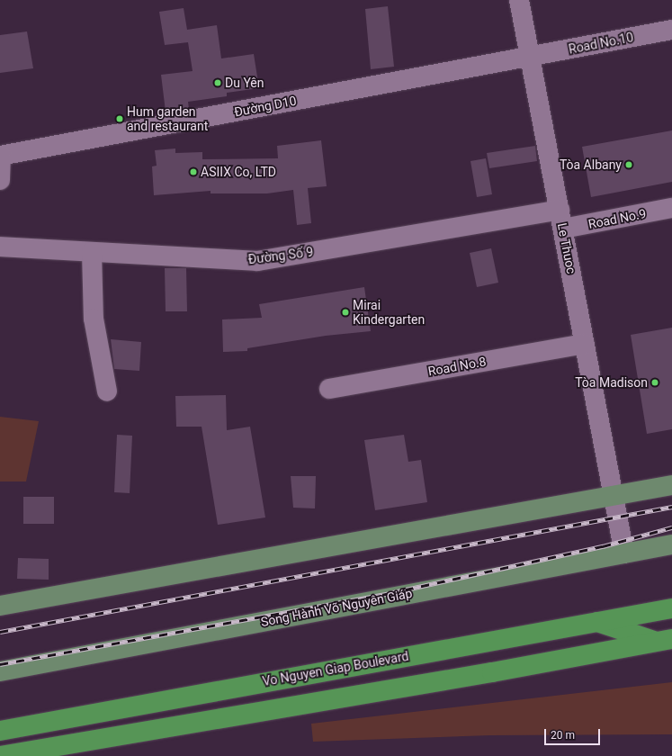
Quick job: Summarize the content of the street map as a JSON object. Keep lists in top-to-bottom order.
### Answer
{
  "streets": {
    "highway": ["Vo Nguyen Giap Boulevard"],
    "main road": ["Song Hành Võ Nguyên Giáp"],
    "street": [
      "Road No.10",
      "Đường D10",
      "Road No.9",
      "Le Thuoc",
      "Đường Số 9",
      "Road No.8"
    ]
  },
  "crossings": [
    ["Road No.10", "Đường D10"],
    ["Road No.10", "Le Thuoc"],
    ["Đường D10", "Le Thuoc"],
    ["Road No.9", "Le Thuoc"],
    ["Le Thuoc", "Đường Số 9"],
    ["Le Thuoc", "Road No.8"],
    ["Le Thuoc", "Song Hành Võ Nguyên Giáp"]
  ],
  "places": [
    "Du Yên",
    "Hum garden and restaurant",
    "Tòa Albany",
    "ASIIX Co, LTD",
    "Mirai Kindergarten",
    "Tòa Madison"
  ],
  "scale_bar": "20 m"
}
